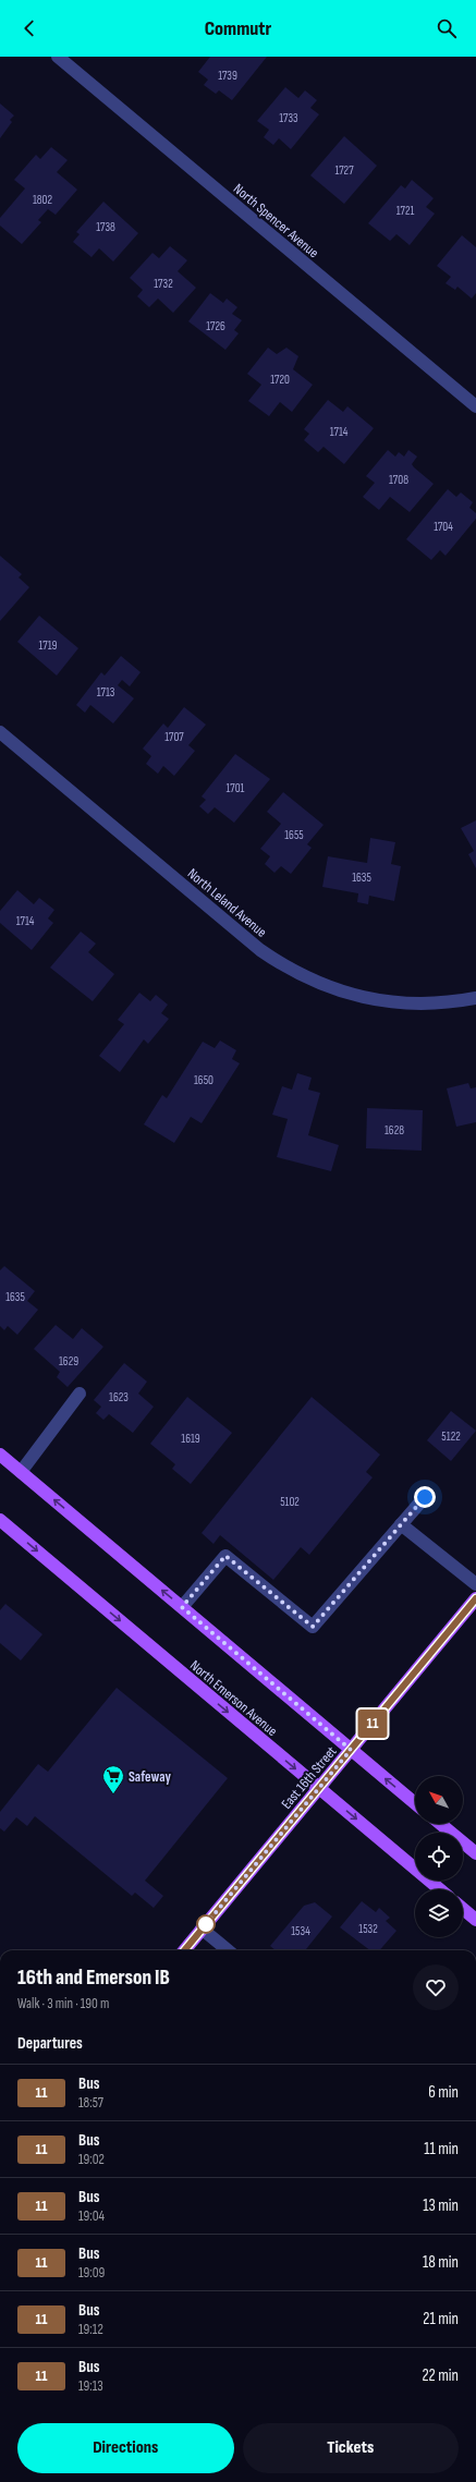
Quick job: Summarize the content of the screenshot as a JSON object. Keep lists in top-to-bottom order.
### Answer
{
  "streets": {
    "main road": ["North Emerson Avenue", "East 16th Street"],
    "street": ["North Spencer Avenue", "North Leland Avenue"]
  },
  "crossings": [
    ["North Emerson Avenue", "East 16th Street"]
  ],
  "places": {
    "supermarket": ["Safeway"]
  },
  "lines": ["bus line 11"],
  "house_numbers": [
    "1739",
    "1733",
    "1727",
    "1802",
    "1721",
    "1738",
    "1732",
    "1726",
    "1720",
    "1714",
    "1708",
    "1704",
    "1719",
    "1713",
    "1707",
    "1701",
    "1655",
    "1635",
    "1714",
    "1650",
    "1628",
    "1635",
    "1629",
    "1623",
    "5122",
    "1619",
    "5102",
    "1532",
    "1534"
  ],
  "north": "top left",
  "page": {
    "header": "Commutr",
    "on_map": "11",
    "heading": [
      ["16th and Emerson IB", "Walk · 3 min · 190 m"],
      "Departures"
    ],
    "list": [
      {
        "mark": "11",
        "name": "Bus",
        "note": "18:57",
        "value": "6 min"
      },
      {
        "mark": "11",
        "name": "Bus",
        "note": "19:02",
        "value": "11 min"
      },
      {
        "mark": "11",
        "name": "Bus",
        "note": "19:04",
        "value": "13 min"
      },
      {
        "mark": "11",
        "name": "Bus",
        "note": "19:09",
        "value": "18 min"
      },
      {
        "mark": "11",
        "name": "Bus",
        "note": "19:12",
        "value": "21 min"
      },
      {
        "mark": "11",
        "name": "Bus",
        "note": "19:13",
        "value": "22 min"
      }
    ],
    "buttons": ["Directions", "Tickets"]
  }
}
